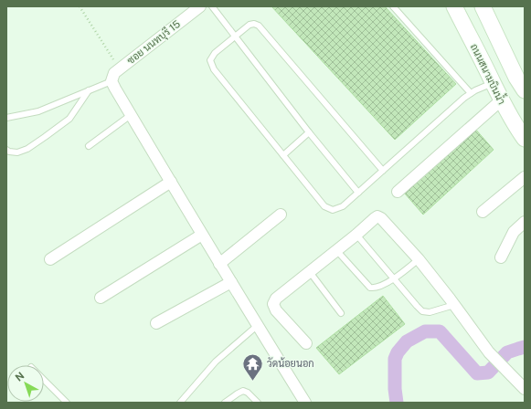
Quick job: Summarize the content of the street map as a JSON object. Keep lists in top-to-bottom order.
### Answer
{
  "streets": {
    "main road": ["ถนนสนามบินน้ำ"],
    "street": ["ซอย นนทบุรี 15"]
  },
  "places": {
    "temple": ["วัดน้อยนอก"]
  },
  "north": "top left"
}
